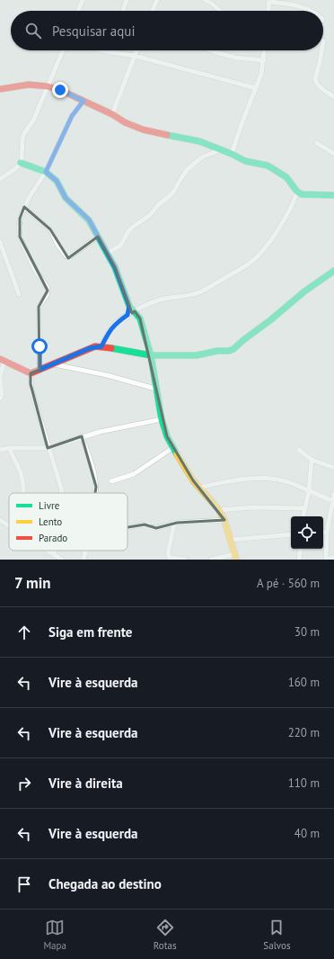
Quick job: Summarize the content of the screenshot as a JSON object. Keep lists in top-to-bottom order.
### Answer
{
  "legend": ["Livre", "Lento", "Parado"],
  "page": {
    "search": "Pesquisar aqui",
    "heading": ["7 min", "A pé · 560 m"],
    "list": [
      ["Siga em frente", "30 m"],
      ["Vire à esquerda", "160 m"],
      ["Vire à esquerda", "220 m"],
      ["Vire à direita", "110 m"],
      ["Vire à esquerda", "40 m"],
      "Chegada ao destino"
    ],
    "nav": ["Mapa", "Rotas", "Salvos"]
  }
}
